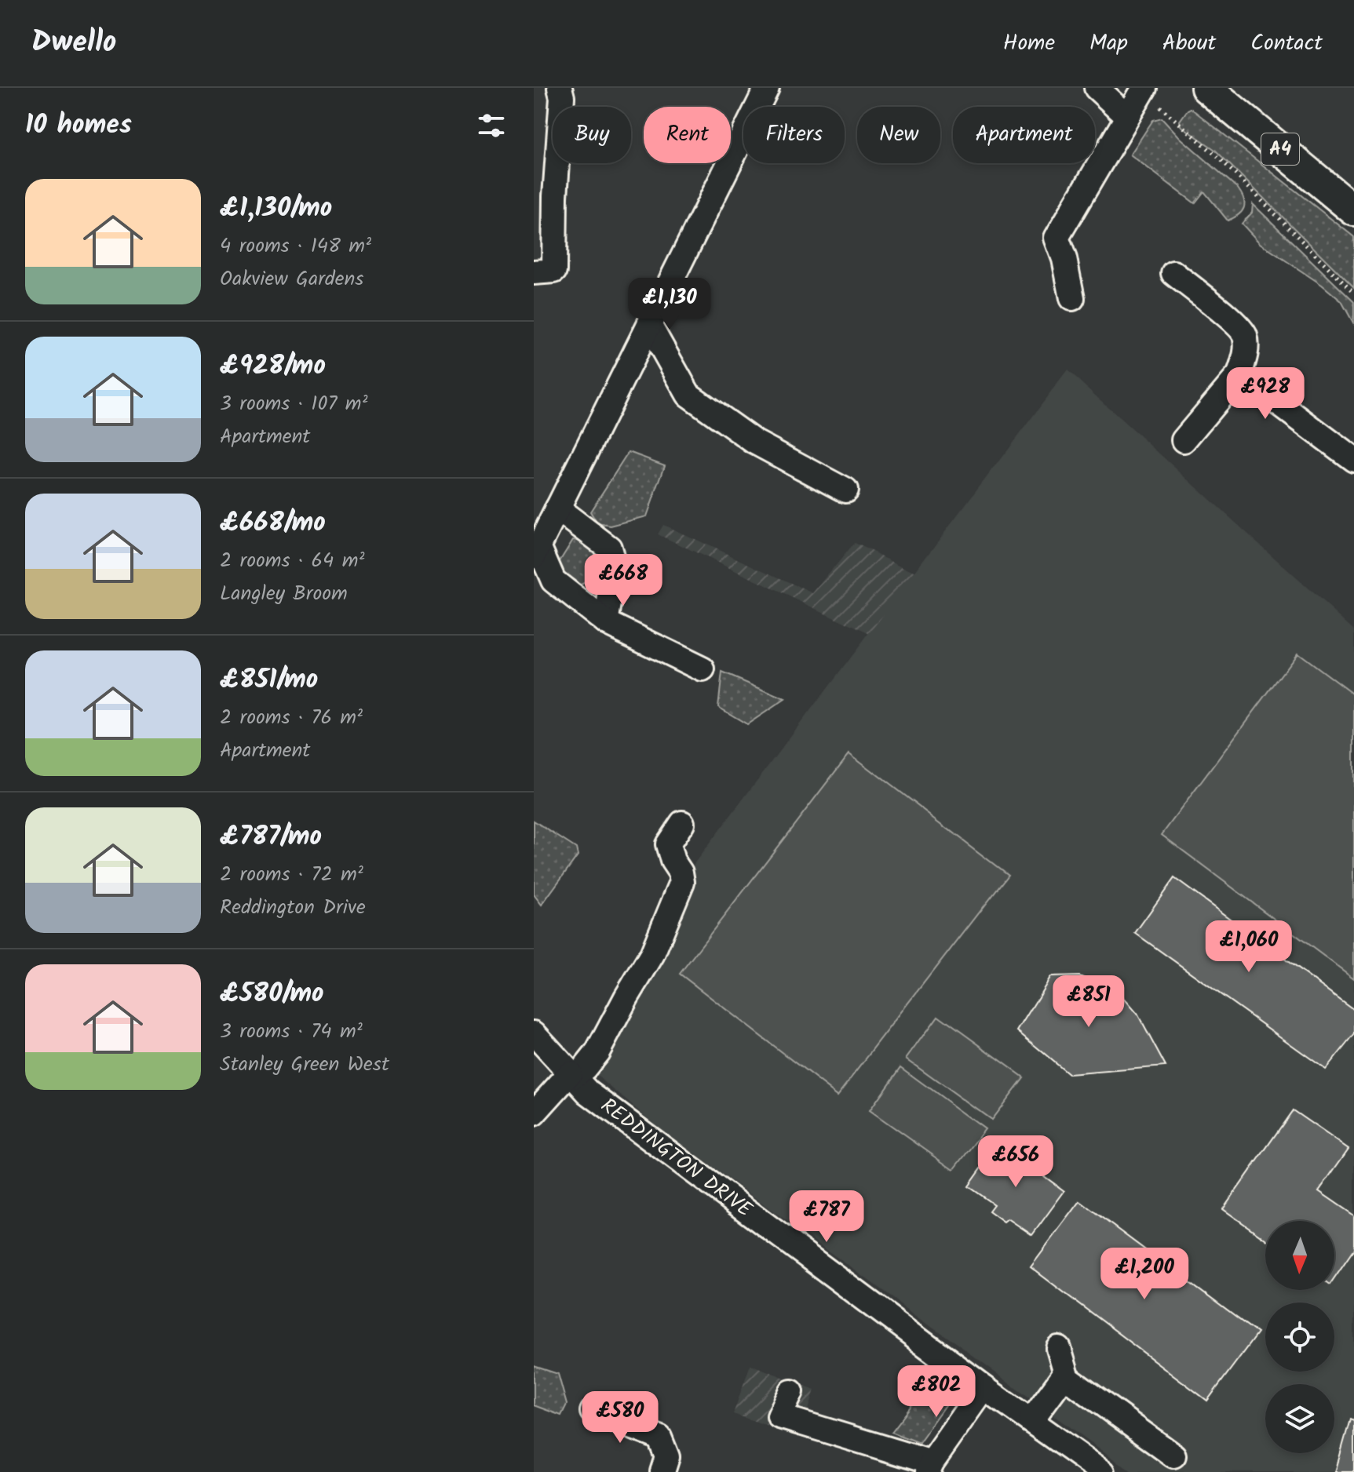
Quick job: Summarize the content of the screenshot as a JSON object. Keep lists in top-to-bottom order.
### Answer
{
  "streets": {
    "main road": ["A4"],
    "street": ["REDDINGTON DRIVE"]
  },
  "north": "bottom",
  "page": {
    "header": "Dwello",
    "nav": [
      "Home",
      "Map",
      "About",
      "Contact"
    ],
    "heading": "10 homes",
    "chip": [
      "Buy",
      "Rent",
      "Filters",
      "New",
      "Apartment"
    ],
    "list": [
      {
        "name": "£1,130/mo",
        "note": "4 rooms · 148 m² · Oakview Gardens"
      },
      {
        "name": "£928/mo",
        "note": "3 rooms · 107 m² · Apartment"
      },
      {
        "name": "£668/mo",
        "note": "2 rooms · 64 m² · Langley Broom"
      },
      {
        "name": "£851/mo",
        "note": "2 rooms · 76 m² · Apartment"
      },
      {
        "name": "£787/mo",
        "note": "2 rooms · 72 m² · Reddington Drive"
      },
      {
        "name": "£580/mo",
        "note": "3 rooms · 74 m² · Stanley Green West"
      }
    ],
    "price": [
      "£1,130",
      "£928",
      "£668",
      "£1,060",
      "£851",
      "£656",
      "£787",
      "£1,200",
      "£802",
      "£580"
    ]
  }
}
